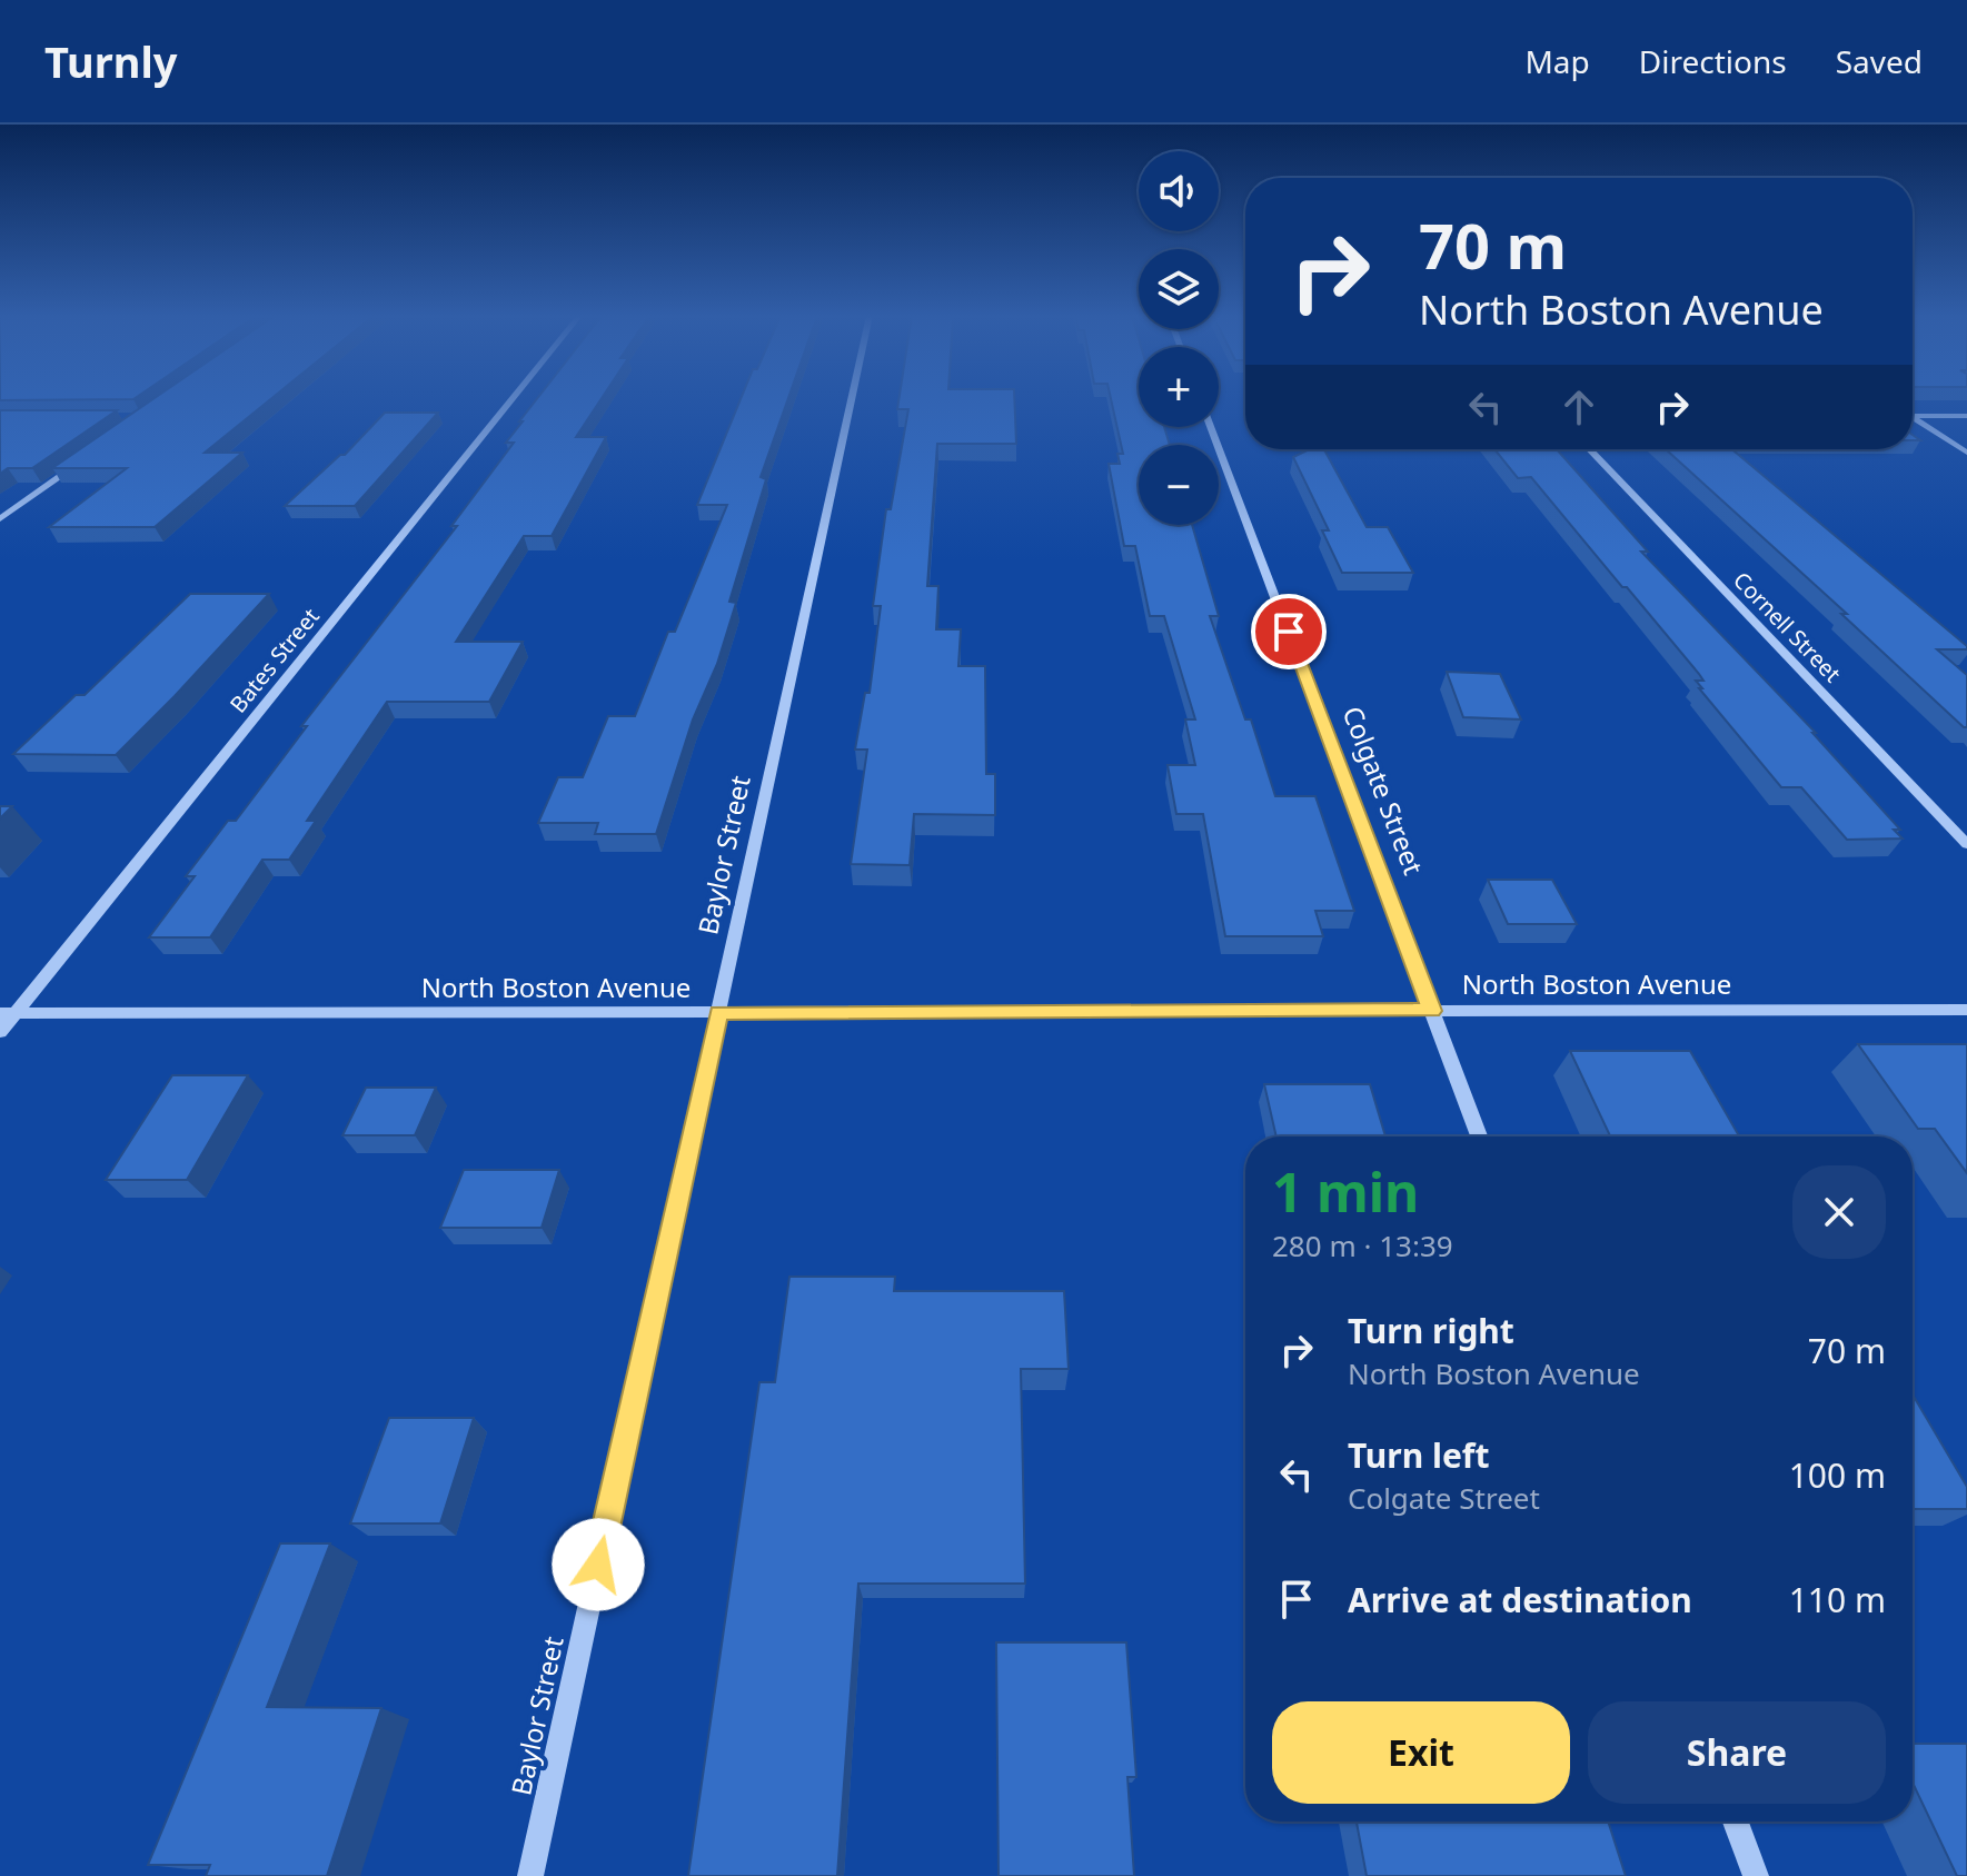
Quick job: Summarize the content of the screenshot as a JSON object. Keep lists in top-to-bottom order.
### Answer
{
  "streets": {
    "street": [
      "Cornell Street",
      "Bates Street",
      "Colgate Street",
      "Baylor Street",
      "North Boston Avenue"
    ]
  },
  "crossings": [
    ["Bates Street", "North Boston Avenue"],
    ["Colgate Street", "North Boston Avenue"],
    ["Baylor Street", "North Boston Avenue"]
  ],
  "page": {
    "header": "Turnly",
    "nav": ["Map", "Directions", "Saved"],
    "map_buttons": ["+", "−"],
    "turn": ["70 m", "North Boston Avenue"],
    "heading": ["1 min", "280 m · 13:39"],
    "list": [
      {
        "name": "Turn right",
        "note": "North Boston Avenue",
        "value": "70 m"
      },
      {
        "name": "Turn left",
        "note": "Colgate Street",
        "value": "100 m"
      },
      {
        "name": "Arrive at destination",
        "value": "110 m"
      }
    ],
    "buttons": ["Exit", "Share"]
  }
}
